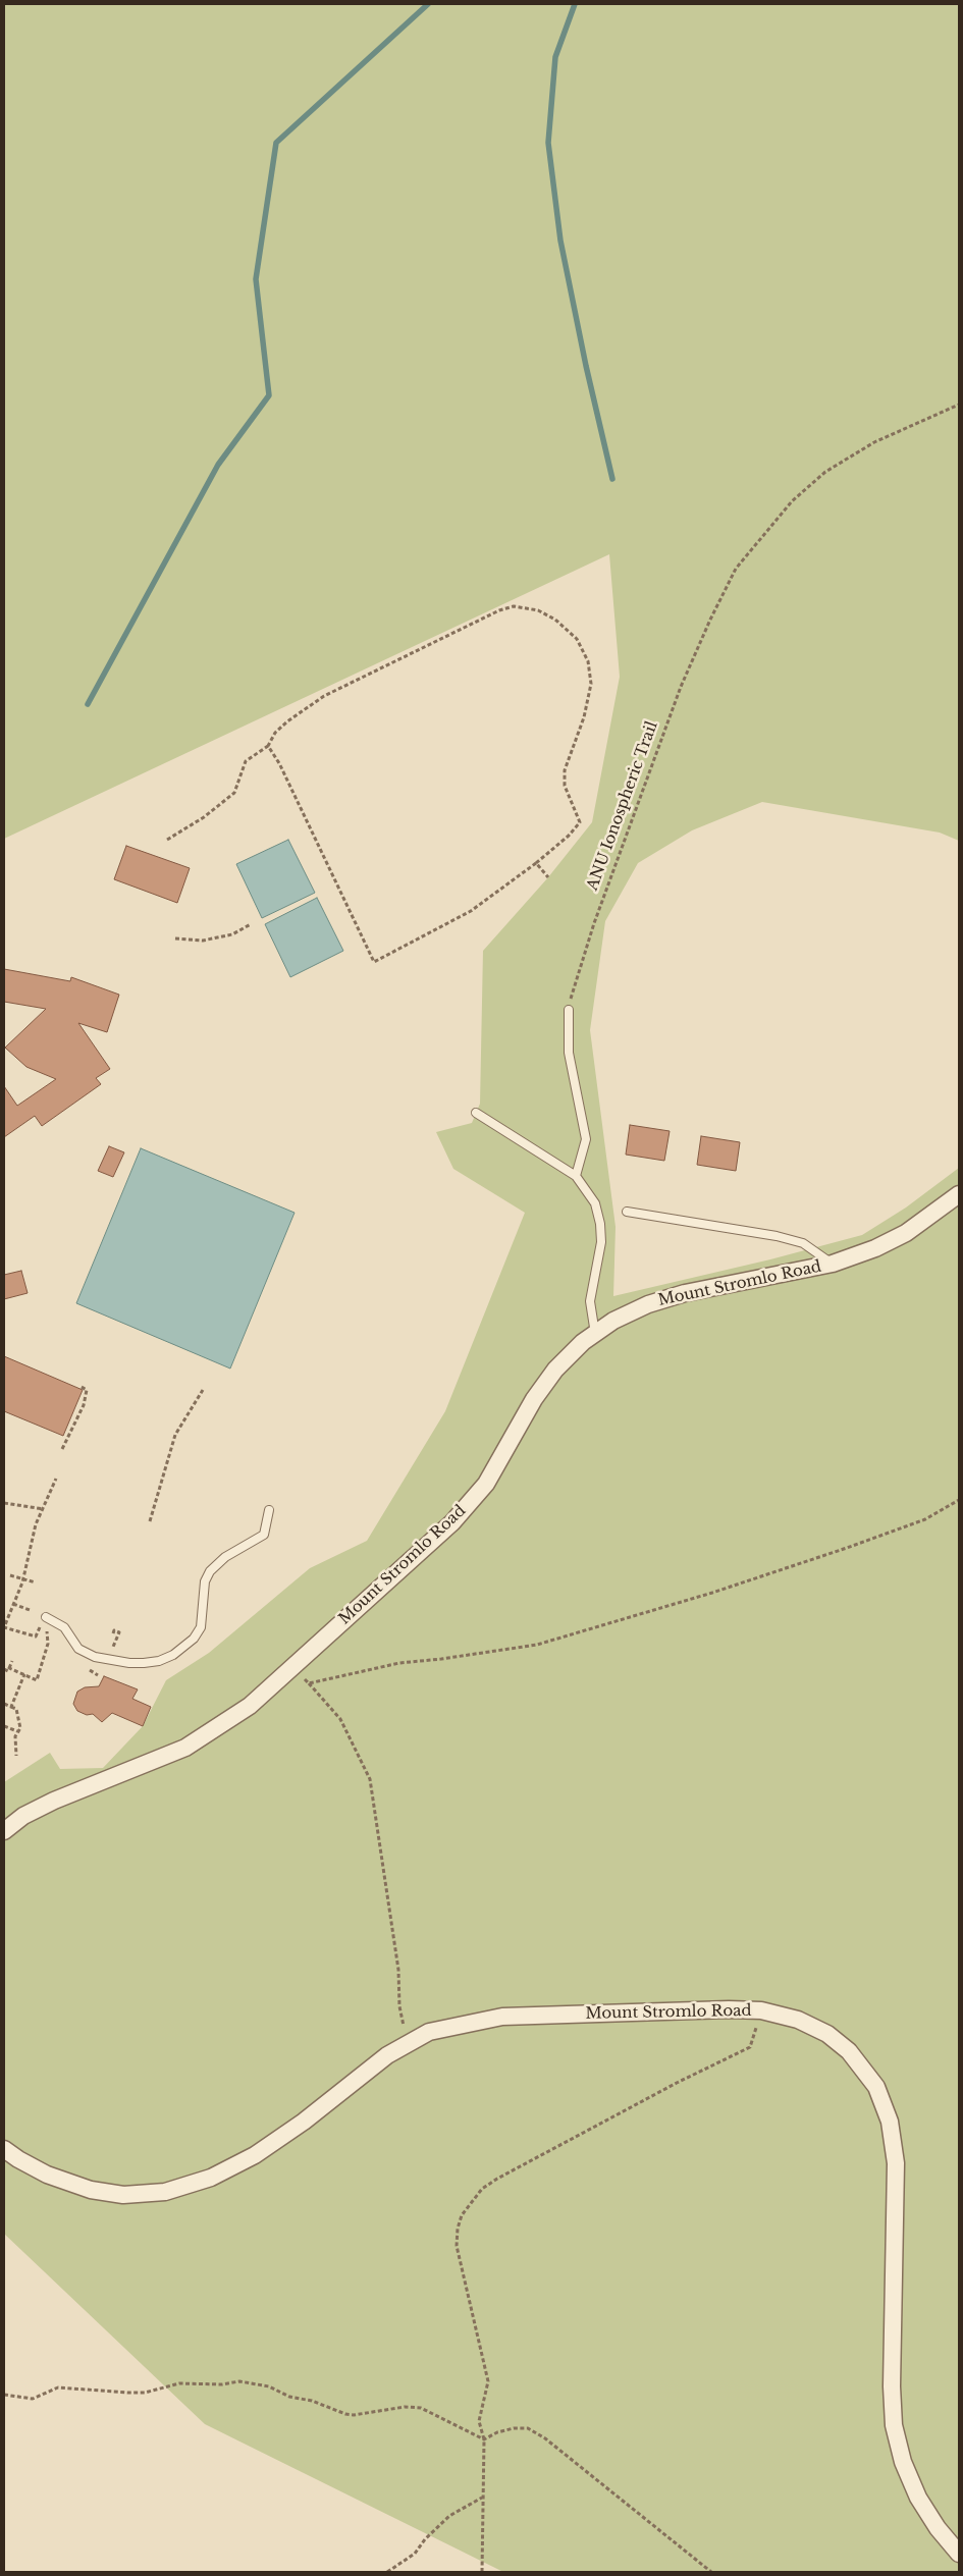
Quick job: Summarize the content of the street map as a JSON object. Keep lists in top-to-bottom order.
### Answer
{
  "streets": {
    "street": ["Mount Stromlo Road"],
    "path": ["ANU Ionospheric Trail"]
  }
}
